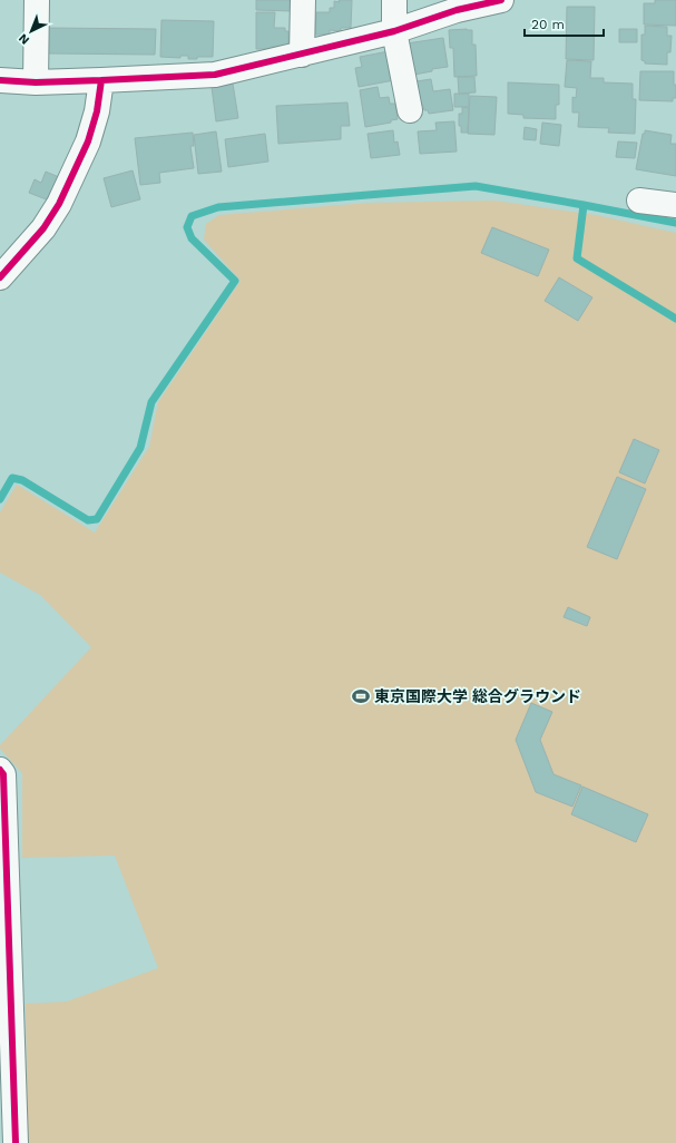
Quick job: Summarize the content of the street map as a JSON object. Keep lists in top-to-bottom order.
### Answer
{
  "places": {
    "sports": ["東京国際大学 総合グラウンド"]
  },
  "scale_bar": "20 m",
  "north": "bottom left"
}
